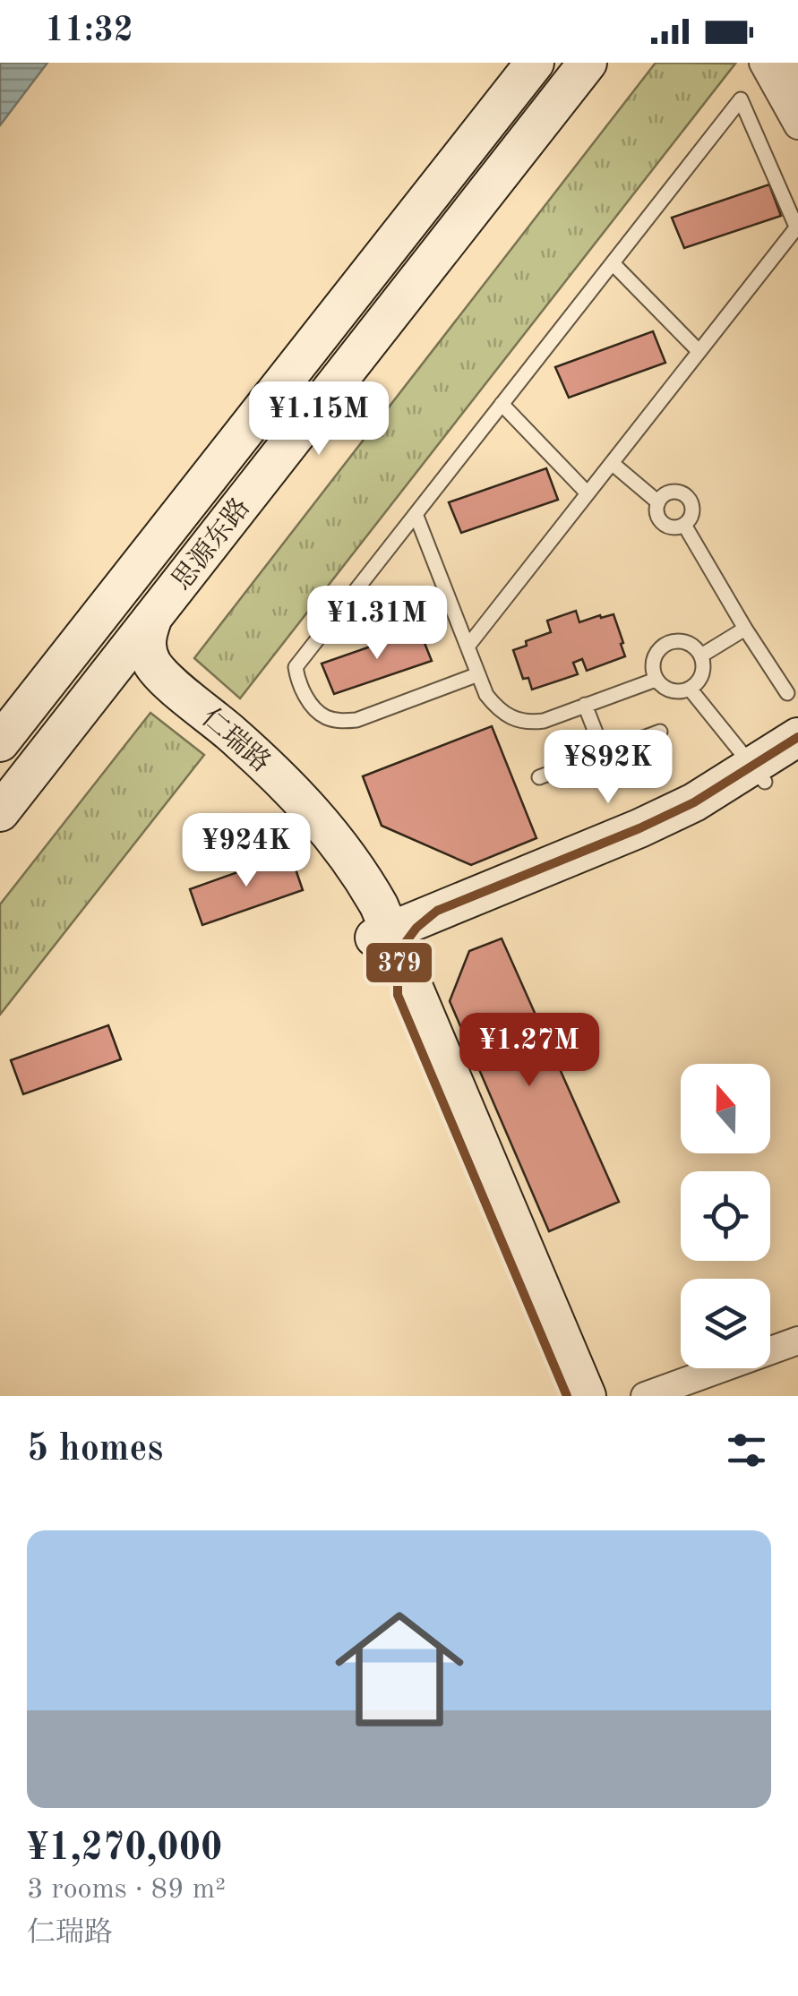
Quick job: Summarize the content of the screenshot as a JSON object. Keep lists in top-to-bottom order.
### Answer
{
  "streets": {
    "street": ["思源东路", "仁瑞路"]
  },
  "crossings": [
    ["思源东路", "仁瑞路"]
  ],
  "lines": ["transit line 379"],
  "north": "top",
  "page": {
    "status": "11:32",
    "price": [
      "¥1.15M",
      "¥1.31M",
      "¥892K",
      "¥924K",
      "¥1.27M"
    ],
    "heading": "5 homes",
    "list": [
      {
        "name": "¥1,270,000",
        "note": "3 rooms · 89 m² · 仁瑞路"
      }
    ]
  }
}
